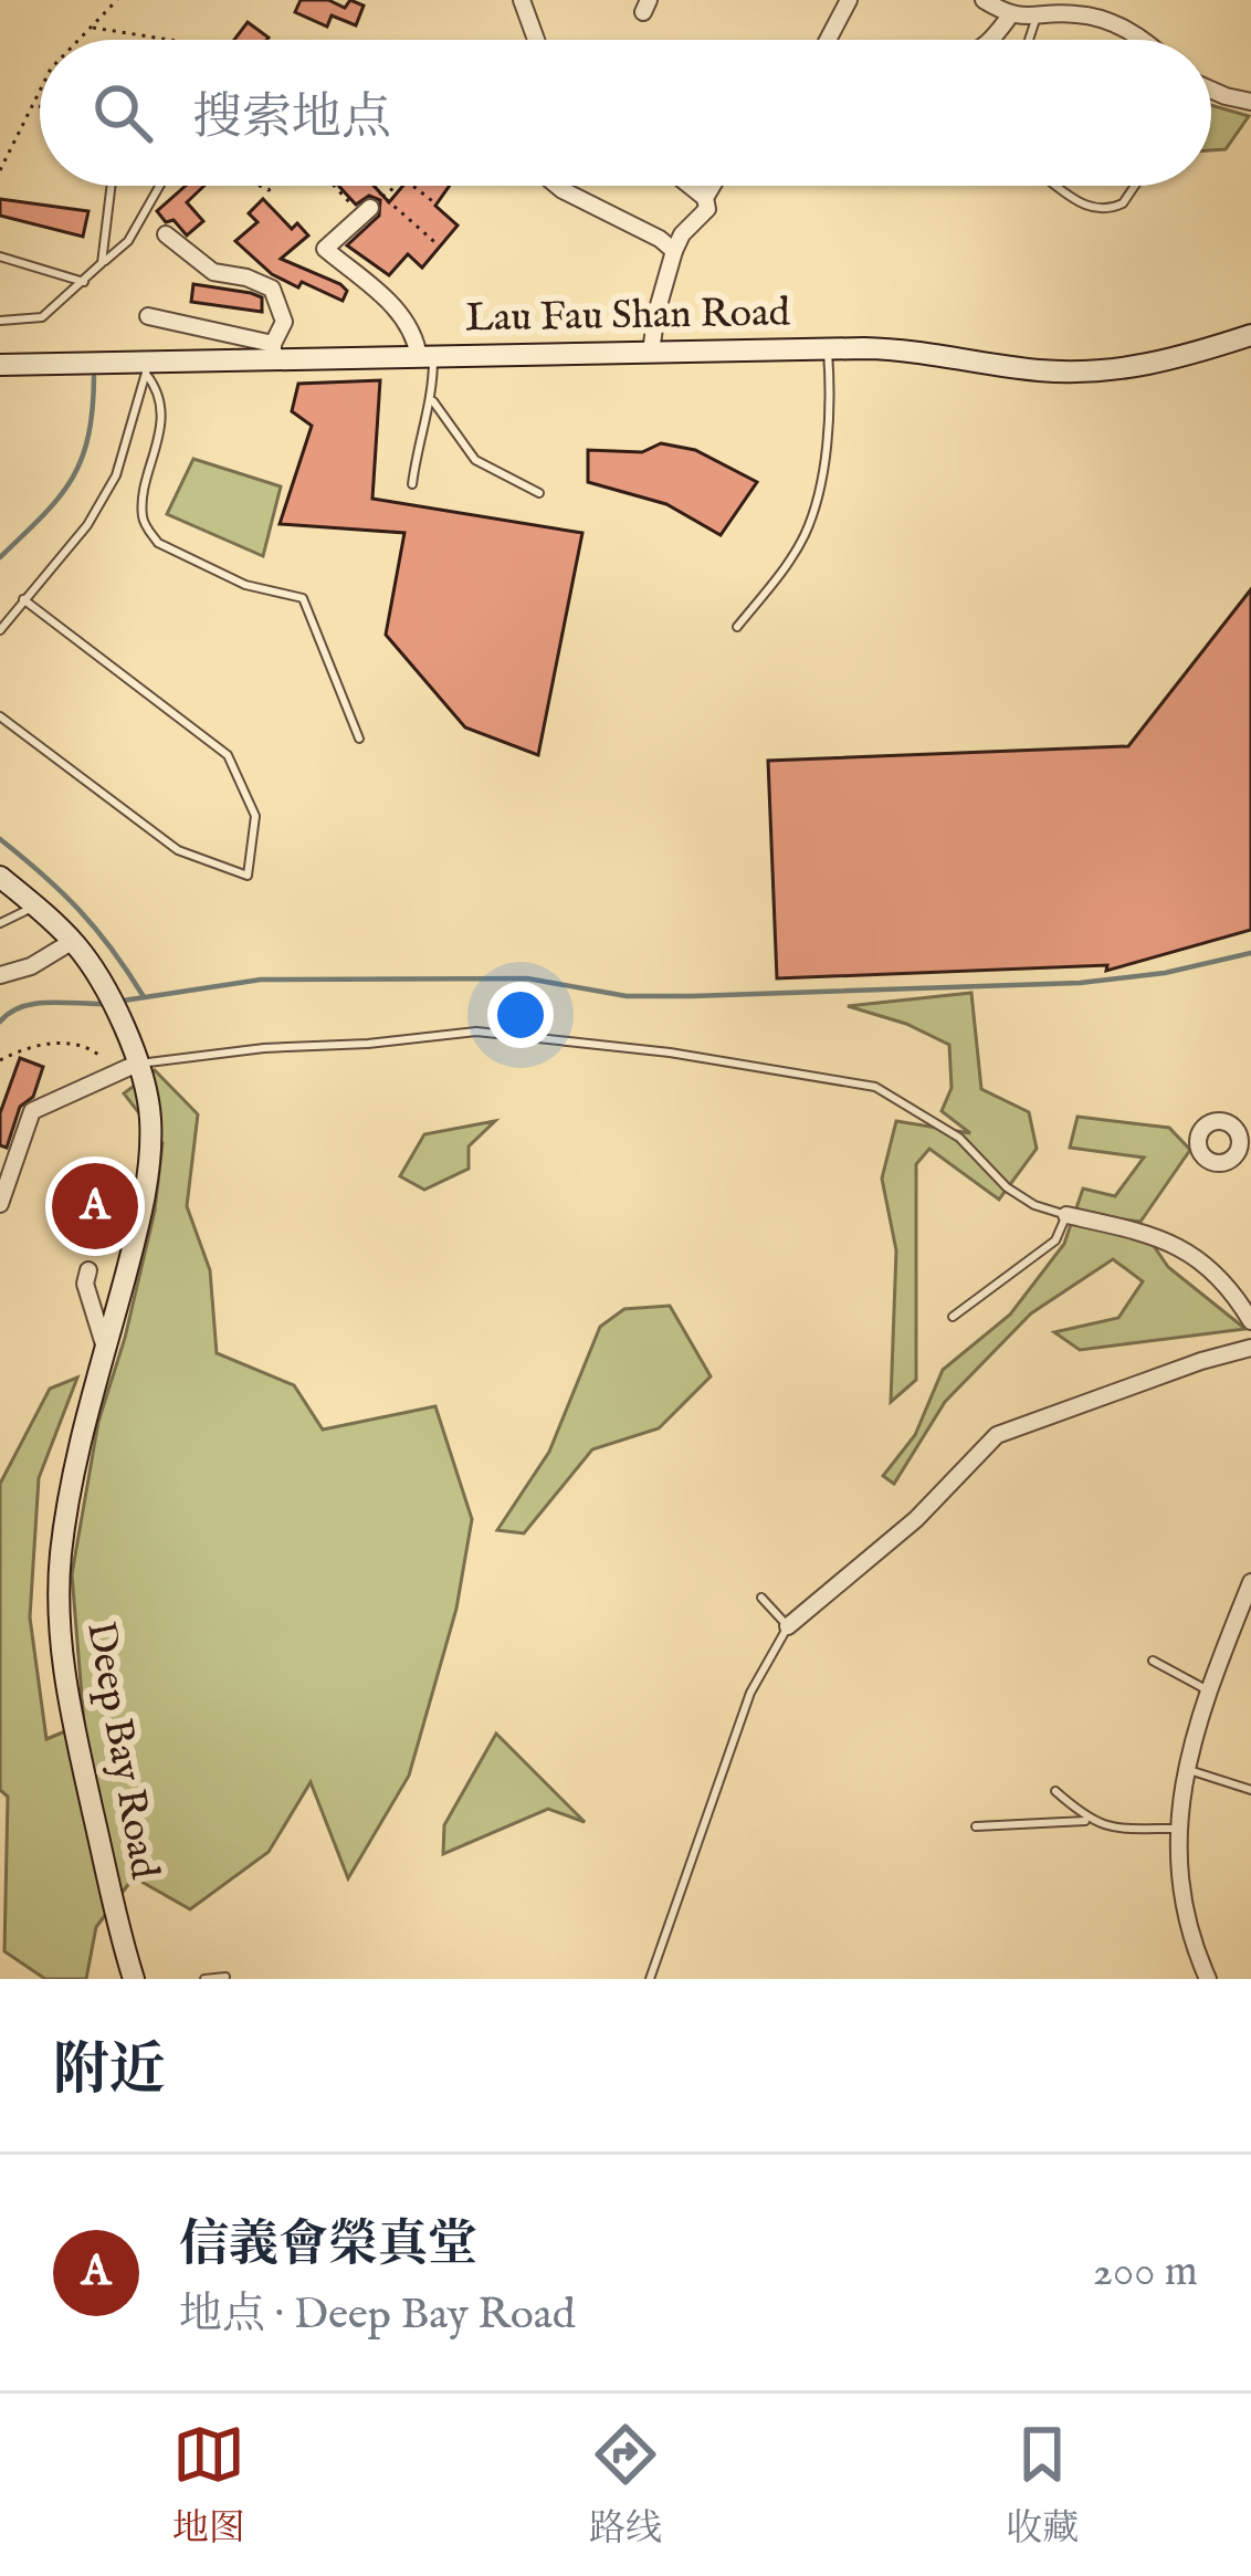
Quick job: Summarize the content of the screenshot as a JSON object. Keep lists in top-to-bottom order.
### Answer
{
  "streets": {
    "street": ["Lau Fau Shan Road", "Deep Bay Road"]
  },
  "page": {
    "search": "搜索地点",
    "pins": "A",
    "heading": "附近",
    "list": [
      {
        "mark": "A",
        "name": "信義會榮真堂",
        "note": "地点 · Deep Bay Road",
        "value": "200 m"
      }
    ],
    "nav": ["地图", "路线", "收藏"]
  }
}
